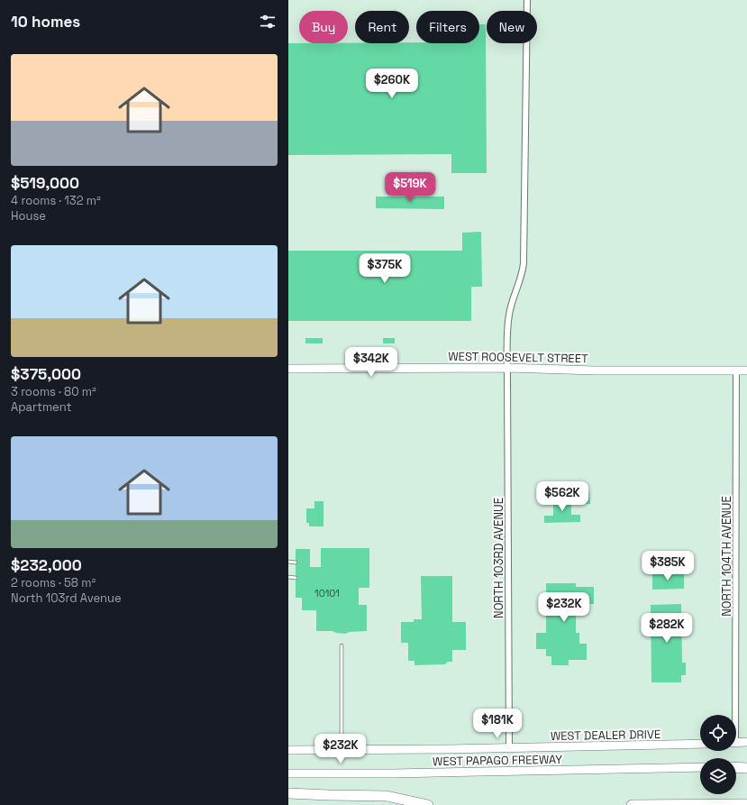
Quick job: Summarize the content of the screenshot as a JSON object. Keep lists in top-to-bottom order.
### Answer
{
  "streets": {
    "street": [
      "WEST ROOSEVELT STREET",
      "NORTH 104TH AVENUE",
      "NORTH 103RD AVENUE",
      "WEST DEALER DRIVE",
      "WEST PAPAGO FREEWAY"
    ]
  },
  "crossings": [
    ["WEST ROOSEVELT STREET", "NORTH 104TH AVENUE"],
    ["WEST ROOSEVELT STREET", "NORTH 103RD AVENUE"],
    ["NORTH 103RD AVENUE", "WEST DEALER DRIVE"]
  ],
  "house_numbers": ["10101"],
  "page": {
    "heading": "10 homes",
    "chip": [
      "Buy",
      "Rent",
      "Filters",
      "New"
    ],
    "list": [
      {
        "name": "$519,000",
        "note": "4 rooms · 132 m² · House"
      },
      {
        "name": "$375,000",
        "note": "3 rooms · 80 m² · Apartment"
      },
      {
        "name": "$232,000",
        "note": "2 rooms · 58 m² · North 103rd Avenue"
      }
    ],
    "price": [
      "$260K",
      "$519K",
      "$375K",
      "$342K",
      "$562K",
      "$385K",
      "$232K",
      "$282K",
      "$181K",
      "$232K"
    ]
  }
}
